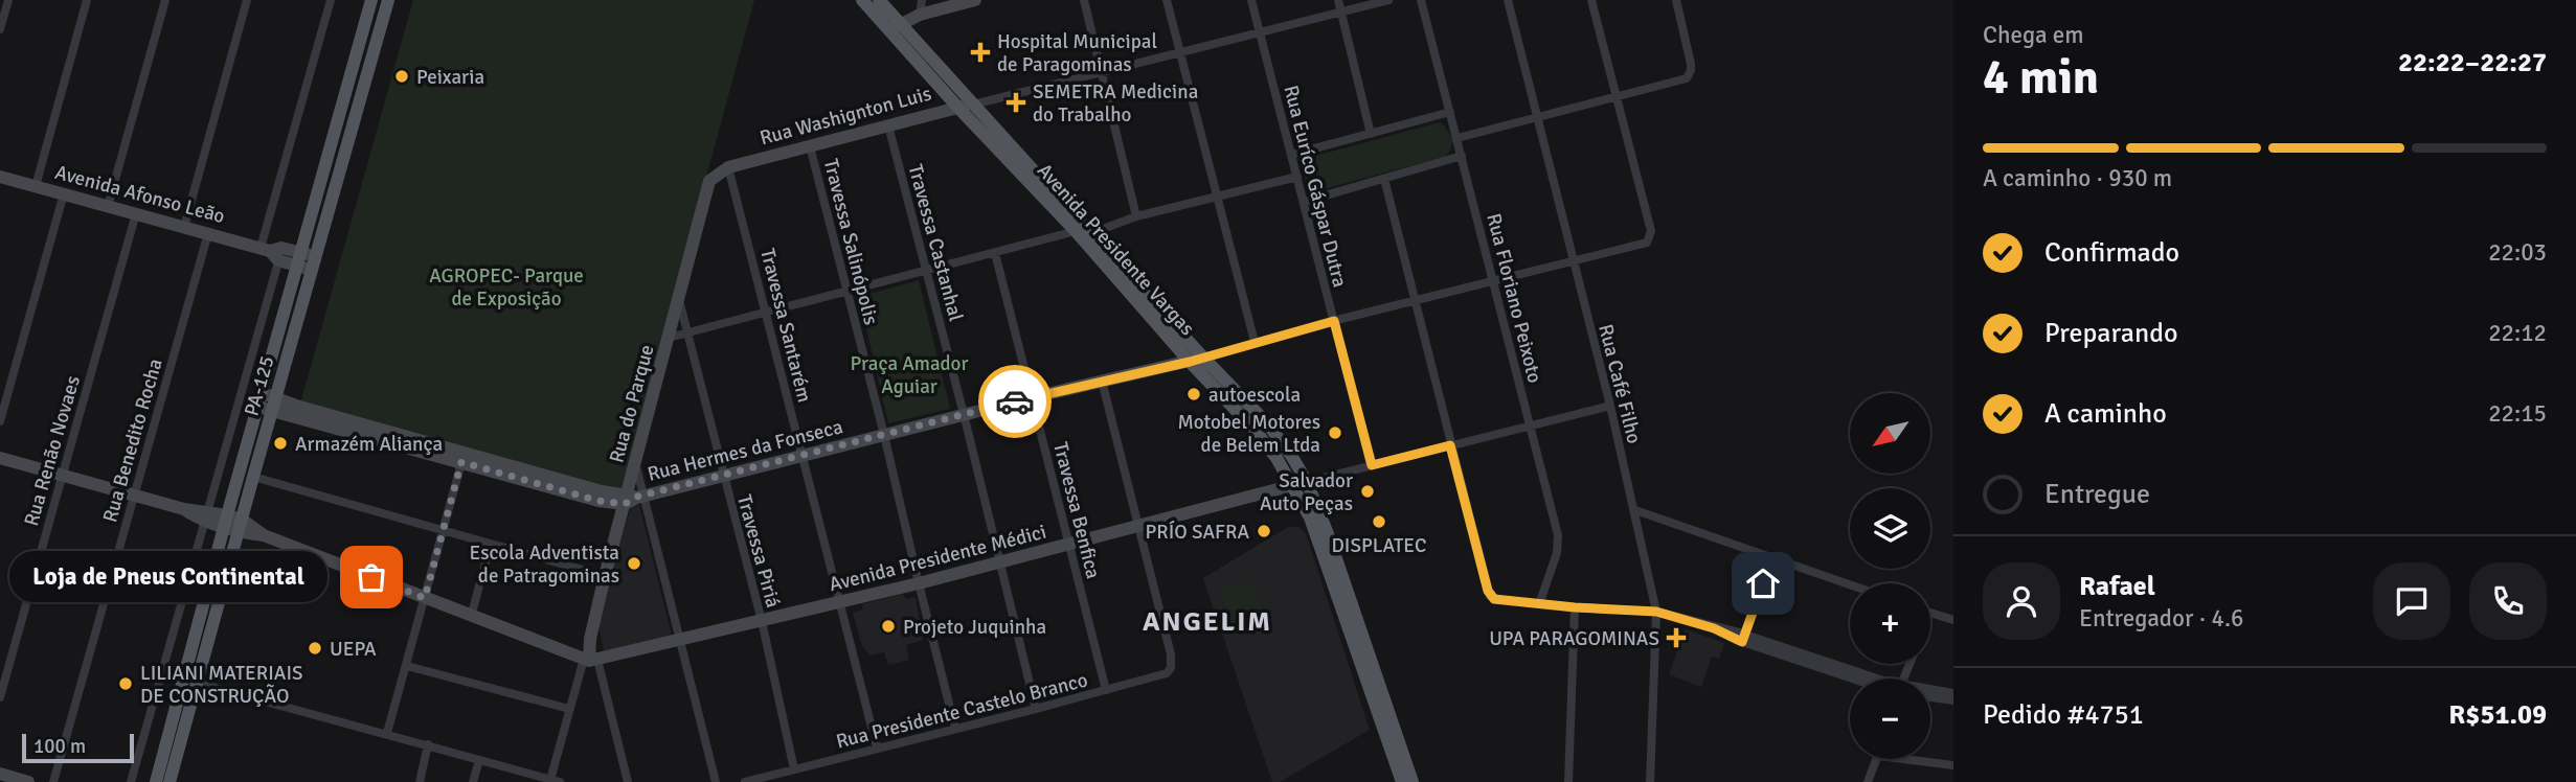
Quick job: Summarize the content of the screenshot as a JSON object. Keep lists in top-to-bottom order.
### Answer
{
  "streets": {
    "main road": ["Avenida Presidente Vargas", "PA-125"],
    "street": [
      "Rua Washignton Luis",
      "Rua Euríco Gáspar Dutra",
      "Avenida Afonso Leão",
      "Travessa Salinópolis",
      "Travessa Castanhal",
      "Rua Floriano Peixoto",
      "Travessa Santarém",
      "Rua Café Filho",
      "Rua do Parque",
      "Rua Benedito Rocha",
      "Rua Hermes da Fonseca",
      "Rua Renão Novaes",
      "Travessa Benfica",
      "Travessa Piriá",
      "Avenida Presidente Médici",
      "Rua Presidente Castelo Branco"
    ]
  },
  "crossings": [
    ["Rua Washignton Luis", "Travessa Salinópolis"],
    ["Rua Washignton Luis", "Travessa Castanhal"],
    ["Rua Washignton Luis", "Avenida Presidente Vargas"],
    ["Rua Washignton Luis", "Travessa Santarém"],
    ["Rua Washignton Luis", "Rua do Parque"],
    ["Avenida Afonso Leão", "PA-125"],
    ["Avenida Afonso Leão", "Rua Benedito Rocha"],
    ["Avenida Afonso Leão", "Rua Renão Novaes"],
    ["Travessa Salinópolis", "Rua Hermes da Fonseca"],
    ["Travessa Salinópolis", "Avenida Presidente Médici"],
    ["Travessa Salinópolis", "Rua Presidente Castelo Branco"],
    ["Travessa Castanhal", "Rua Hermes da Fonseca"],
    ["Travessa Castanhal", "Avenida Presidente Médici"],
    ["Travessa Castanhal", "Rua Presidente Castelo Branco"],
    ["Avenida Presidente Vargas", "Rua Hermes da Fonseca"],
    ["Avenida Presidente Vargas", "Avenida Presidente Médici"],
    ["Travessa Santarém", "Rua do Parque"],
    ["Travessa Santarém", "Rua Hermes da Fonseca"],
    ["Travessa Santarém", "Avenida Presidente Médici"],
    ["Travessa Santarém", "Rua Presidente Castelo Branco"],
    ["Rua do Parque", "Rua Hermes da Fonseca"],
    ["Rua do Parque", "Travessa Piriá"],
    ["Rua do Parque", "Avenida Presidente Médici"],
    ["Rua Hermes da Fonseca", "Travessa Benfica"],
    ["Rua Hermes da Fonseca", "Travessa Piriá"],
    ["Travessa Benfica", "Avenida Presidente Médici"],
    ["Travessa Benfica", "Rua Presidente Castelo Branco"],
    ["Travessa Piriá", "Avenida Presidente Médici"],
    ["Travessa Piriá", "Rua Presidente Castelo Branco"],
    ["Avenida Presidente Médici", "Rua Presidente Castelo Branco"]
  ],
  "districts": ["ANGELIM"],
  "parks": ["AGROPEC- Parque de Exposição", "Praça Amador Aguiar"],
  "places": {
    "health": ["Hospital Municipal de Paragominas", "SEMETRA Medicina do Trabalho", "UPA PARAGOMINAS"],
    "other": [
      "Peixaria",
      "autoescola",
      "Motobel Motores de Belem Ltda",
      "Armazém Aliança",
      "Salvador Auto Peças",
      "DISPLATEC",
      "PRÍO SAFRA",
      "Escola Adventista de Patragominas",
      "Loja de Pneus Continental",
      "Projeto Juquinha",
      "UEPA",
      "LILIANI MATERIAIS DE CONSTRUÇÃO"
    ]
  },
  "scale_bar": "100 m",
  "north": "bottom left",
  "page": {
    "heading": ["4 min", "Chega em", "22:22–22:27"],
    "panel": [
      "Rafael",
      "Entregador · 4.6",
      "Pedido #4751",
      "R$51.09"
    ],
    "bar": "A caminho · 930 m",
    "list": [
      ["Confirmado", "22:03"],
      ["Preparando", "22:12"],
      ["A caminho", "22:15"],
      "Entregue"
    ],
    "map_buttons": ["+", "−"],
    "bubble": "Loja de Pneus Continental",
    "scale": "100 m"
  }
}
